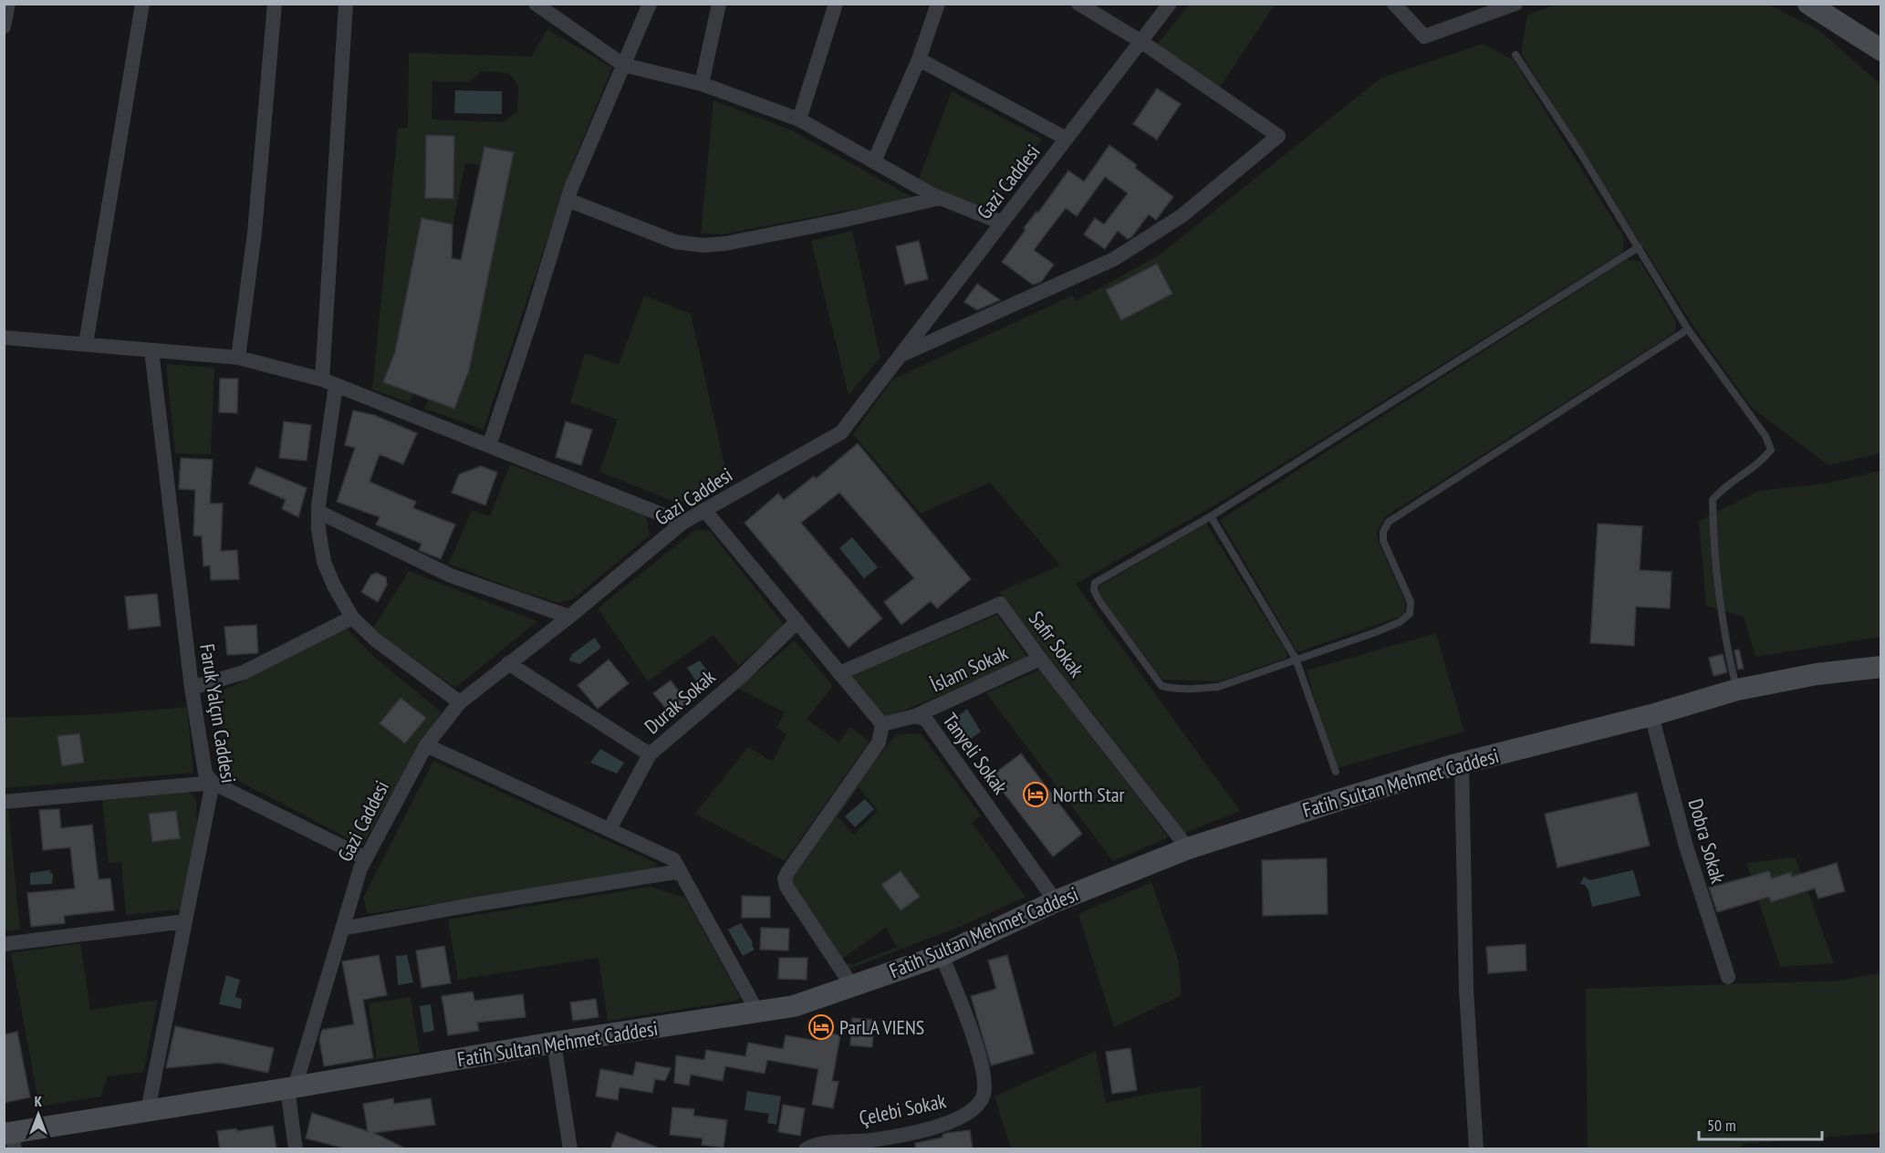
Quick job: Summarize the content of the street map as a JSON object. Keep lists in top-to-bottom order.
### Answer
{
  "streets": {
    "street": [
      "Gazi Caddesi",
      "Safir Sokak",
      "İslam Sokak",
      "Durak Sokak",
      "Faruk Yalçın Caddesi",
      "Tanyeli Sokak",
      "Fatih Sultan Mehmet Caddesi",
      "Dobra Sokak",
      "Çelebi Sokak"
    ]
  },
  "crossings": [
    ["Gazi Caddesi", "Fatih Sultan Mehmet Caddesi"],
    ["Safir Sokak", "İslam Sokak"],
    ["Safir Sokak", "Fatih Sultan Mehmet Caddesi"],
    ["İslam Sokak", "Tanyeli Sokak"],
    ["Faruk Yalçın Caddesi", "Fatih Sultan Mehmet Caddesi"],
    ["Tanyeli Sokak", "Fatih Sultan Mehmet Caddesi"],
    ["Fatih Sultan Mehmet Caddesi", "Dobra Sokak"],
    ["Fatih Sultan Mehmet Caddesi", "Çelebi Sokak"]
  ],
  "places": {
    "hotel": ["North Star", "ParLA VIENS"]
  },
  "scale_bar": "50 m",
  "north": "top"
}
